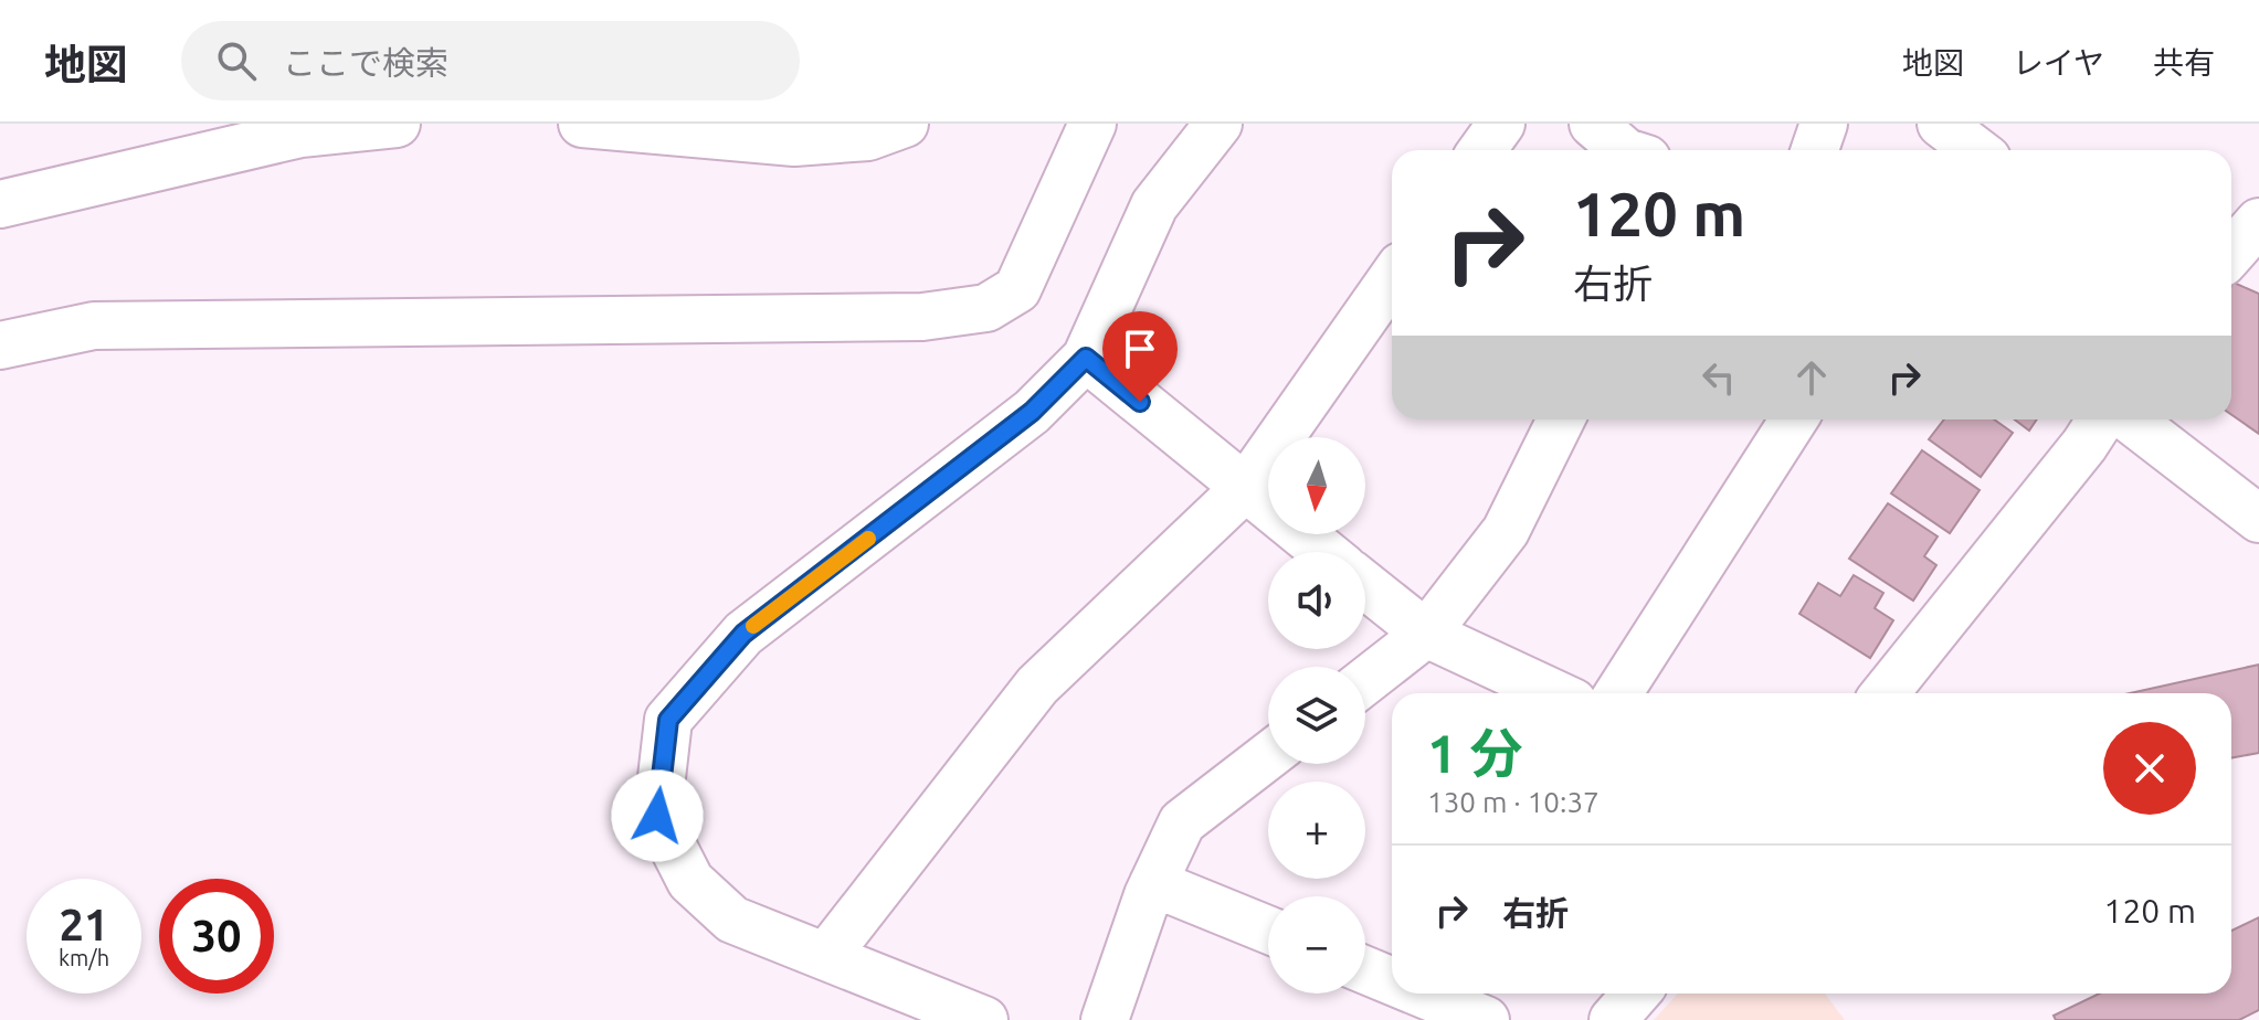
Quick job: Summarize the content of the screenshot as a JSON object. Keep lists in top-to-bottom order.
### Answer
{
  "north": "bottom",
  "page": {
    "header": "地図",
    "search": "ここで検索",
    "nav": ["地図", "レイヤ", "共有"],
    "turn": ["120 m", "右折"],
    "map_buttons": ["+", "−"],
    "heading": ["1 分", "130 m · 10:37"],
    "list": [
      {
        "name": "右折",
        "value": "120 m"
      }
    ],
    "speed": "21 km/h",
    "limit": "30"
  }
}
